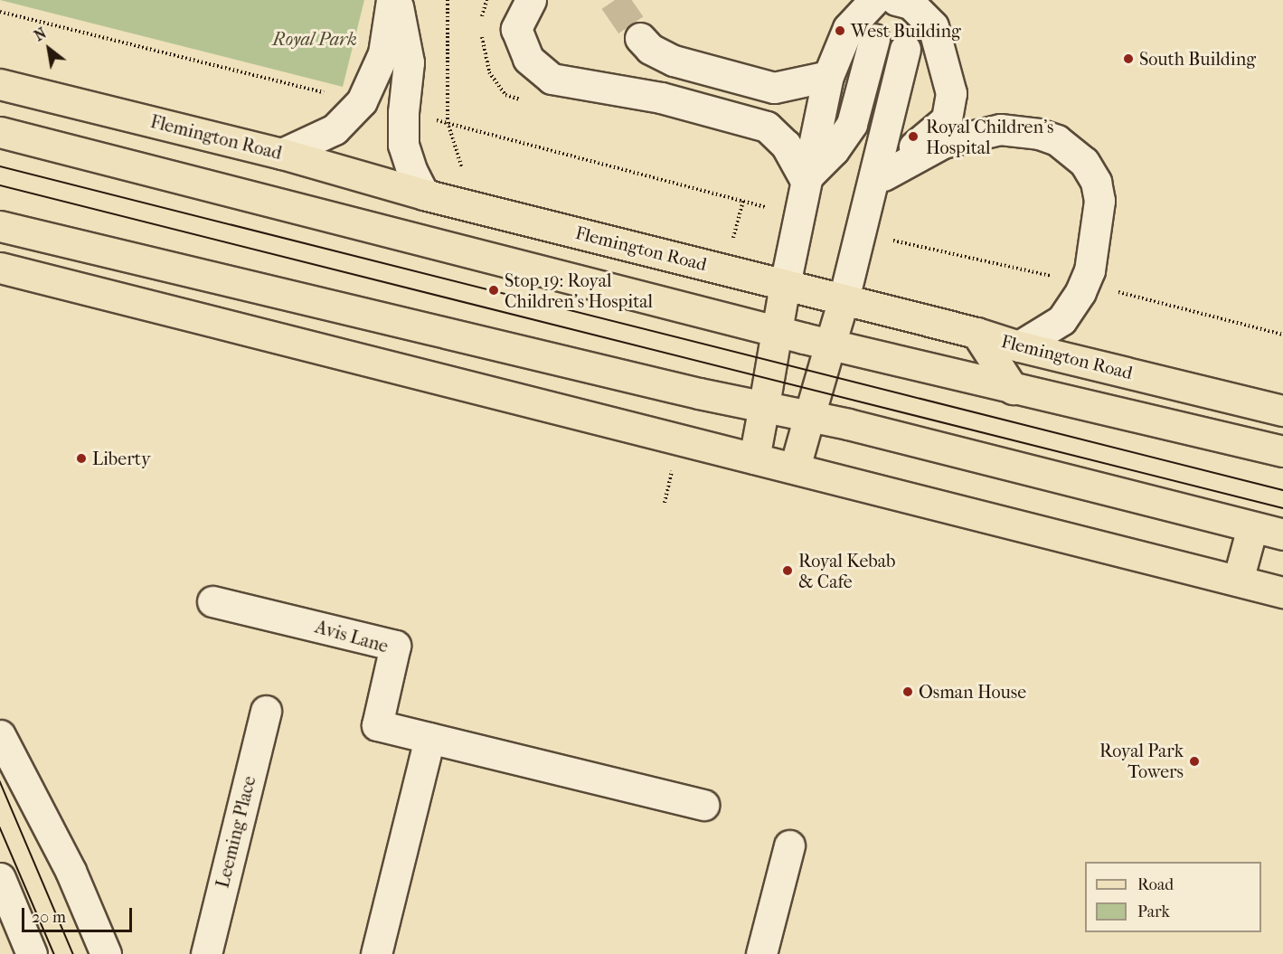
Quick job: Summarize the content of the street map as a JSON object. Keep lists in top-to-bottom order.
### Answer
{
  "streets": {
    "main road": ["Flemington Road"],
    "street": ["Avis Lane", "Leeming Place"]
  },
  "parks": ["Royal Park"],
  "places": [
    "West Building",
    "South Building",
    "Royal Children's Hospital",
    "Stop 19: Royal Children's Hospital",
    "Liberty",
    "Royal Kebab & Cafe",
    "Osman House",
    "Royal Park Towers"
  ],
  "legend": ["Road", "Park"],
  "scale_bar": "20 m",
  "north": "top left"
}
